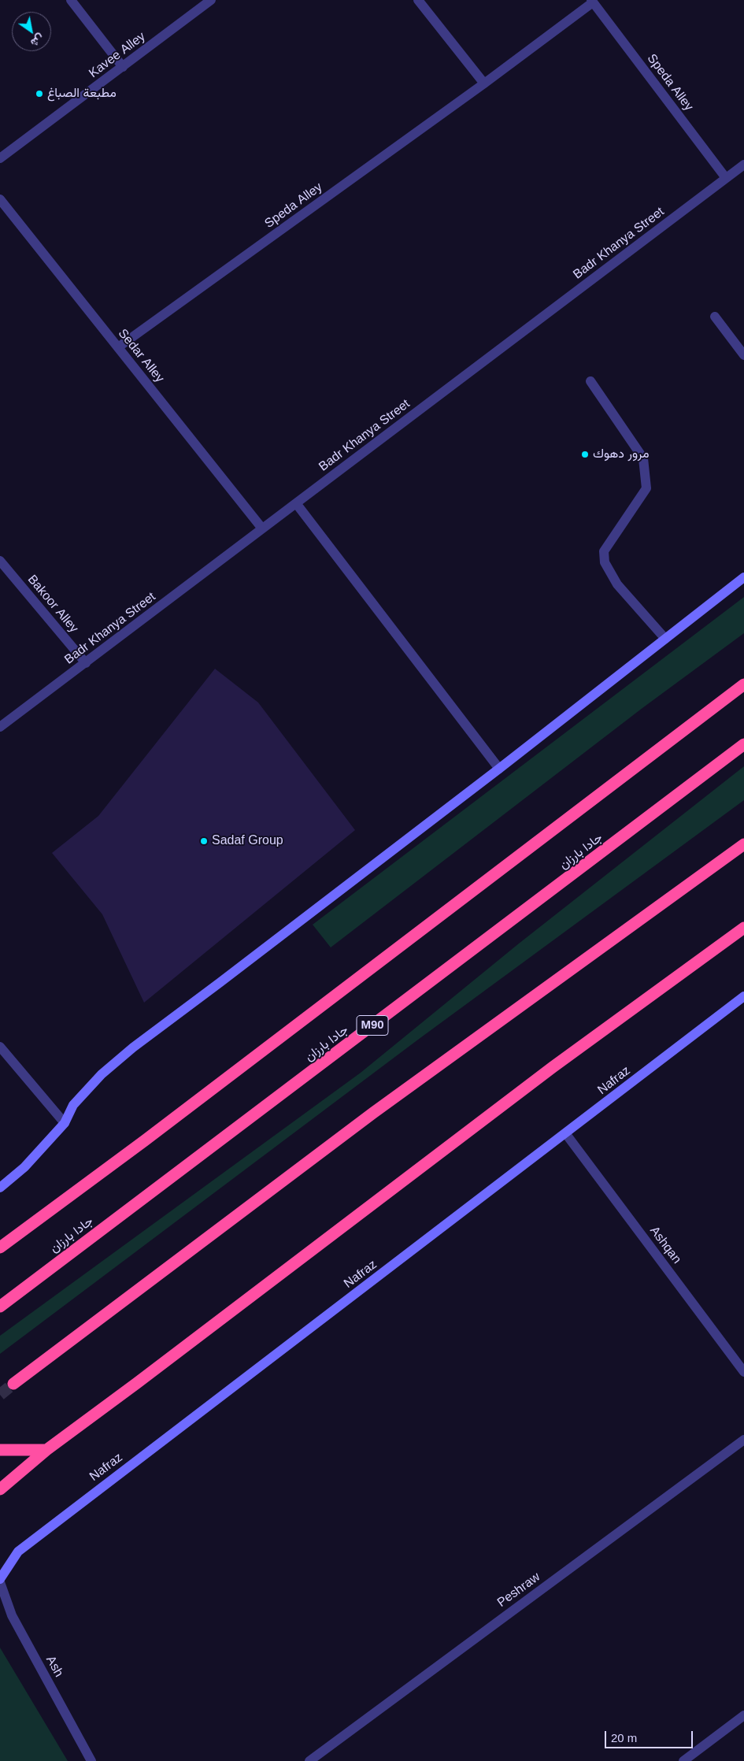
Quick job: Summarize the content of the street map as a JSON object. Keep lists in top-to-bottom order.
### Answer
{
  "streets": {
    "highway": ["جادا بارزان", "M90"],
    "main road": ["Nafraz"],
    "street": [
      "Kavee Alley",
      "Speda Alley",
      "Badr Khanya Street",
      "Sedar Alley",
      "Bakoor Alley",
      "Ashqan",
      "Peshraw",
      "Ash"
    ]
  },
  "crossings": [
    ["Speda Alley", "Badr Khanya Street"],
    ["Speda Alley", "Sedar Alley"],
    ["Badr Khanya Street", "Sedar Alley"],
    ["Badr Khanya Street", "Bakoor Alley"],
    ["Nafraz", "Ashqan"],
    ["Nafraz", "Ash"]
  ],
  "places": ["مطبعة الصباغ", "مرور دهوك", "Sadaf Group"],
  "scale_bar": "20 m",
  "north": "bottom right"
}
